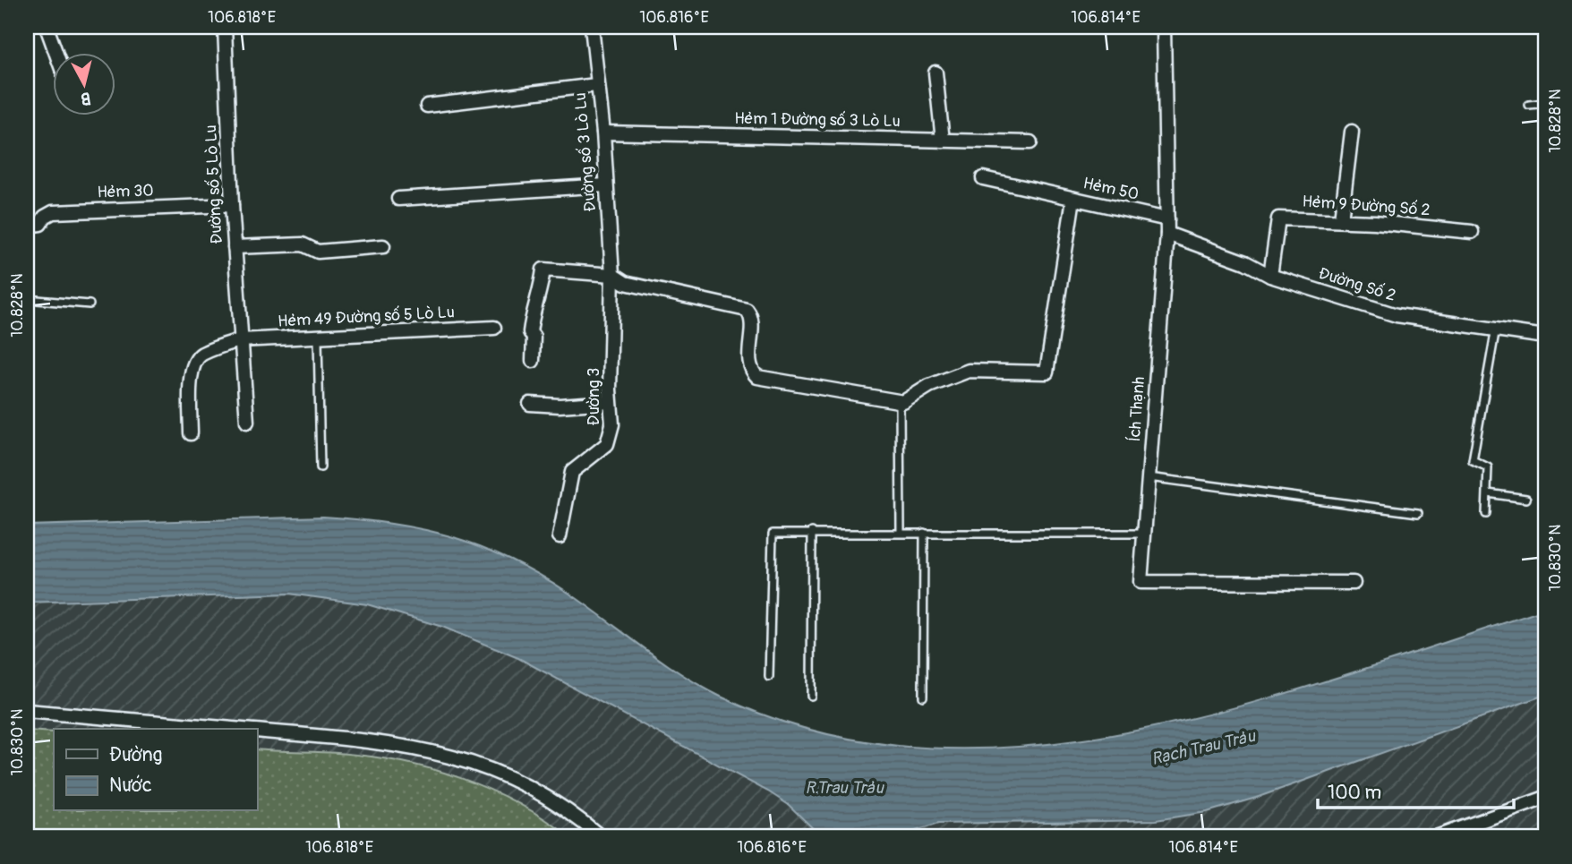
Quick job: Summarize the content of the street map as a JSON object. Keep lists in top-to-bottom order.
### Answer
{
  "streets": {
    "street": [
      "Hẻm 1 Đường số 3 Lò Lu",
      "Đường số 3 Lò Lu",
      "Đường số 5 Lò Lu",
      "Hẻm 50",
      "Hẻm 30",
      "Hẻm 9 Đường Số 2",
      "Đường Số 2",
      "Hẻm 49 Đường số 5 Lò Lu",
      "Đường 3",
      "Ích Thạnh"
    ]
  },
  "crossings": [
    ["Hẻm 1 Đường số 3 Lò Lu", "Đường số 3 Lò Lu"],
    ["Đường số 3 Lò Lu", "Đường 3"],
    ["Đường số 5 Lò Lu", "Hẻm 30"],
    ["Đường số 5 Lò Lu", "Hẻm 49 Đường số 5 Lò Lu"],
    ["Hẻm 50", "Ích Thạnh"],
    ["Hẻm 9 Đường Số 2", "Đường Số 2"],
    ["Đường Số 2", "Ích Thạnh"]
  ],
  "water": ["Rạch Trau Trảu", "R.Trau Trảu"],
  "legend": ["Đường", "Nước"],
  "scale_bar": "100 m",
  "north": "bottom",
  "coordinates": [
    "106.818°E",
    "106.816°E",
    "106.814°E",
    "10.828°N",
    "10.830°N"
  ]
}
